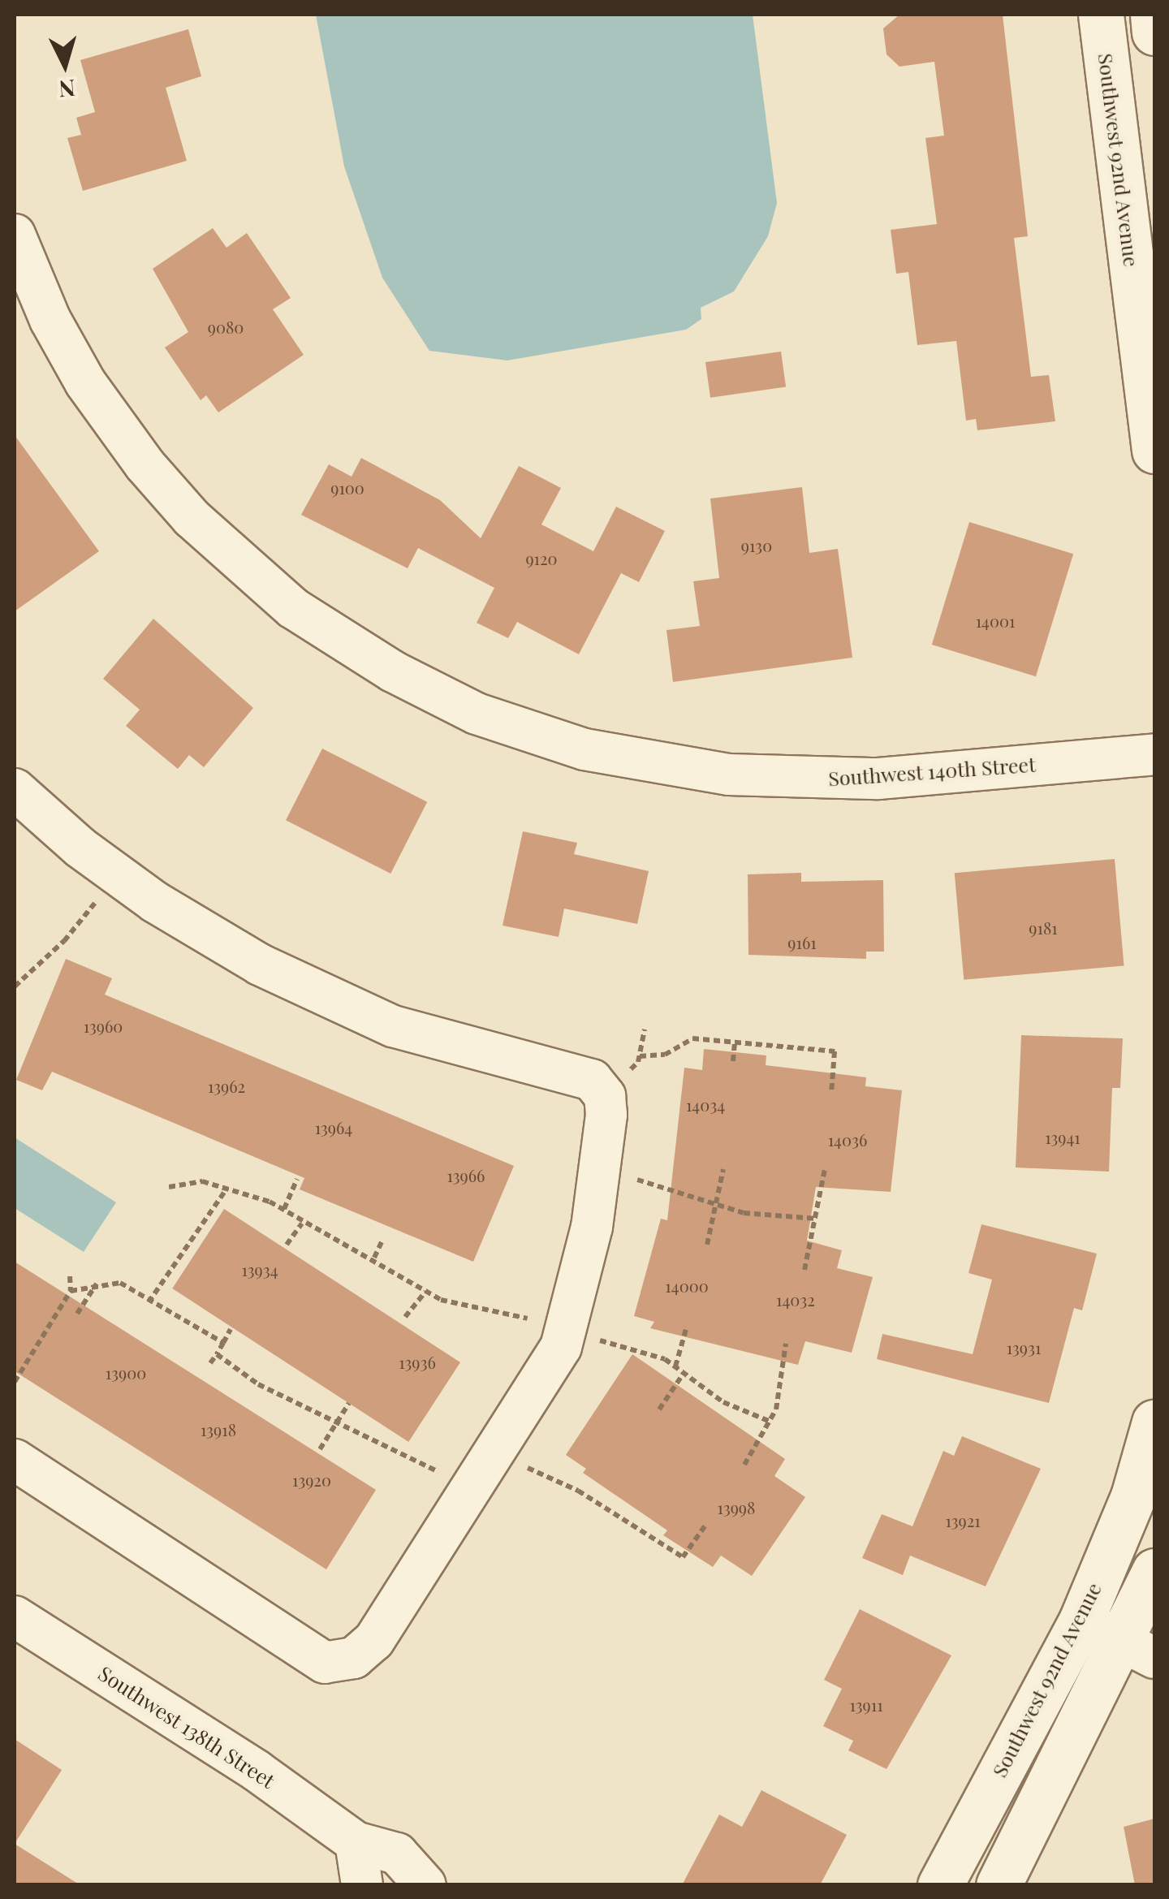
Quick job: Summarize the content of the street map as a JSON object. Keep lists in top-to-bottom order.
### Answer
{
  "streets": {
    "street": ["Southwest 92nd Avenue", "Southwest 140th Street", "Southwest 138th Street"]
  },
  "house_numbers": [
    "9080",
    "9100",
    "9130",
    "9120",
    "14001",
    "9181",
    "9161",
    "13960",
    "13962",
    "14034",
    "13964",
    "13941",
    "14036",
    "13966",
    "13934",
    "14000",
    "14032",
    "13931",
    "13936",
    "13900",
    "13918",
    "13920",
    "13998",
    "13921",
    "13911"
  ],
  "north": "bottom"
}
